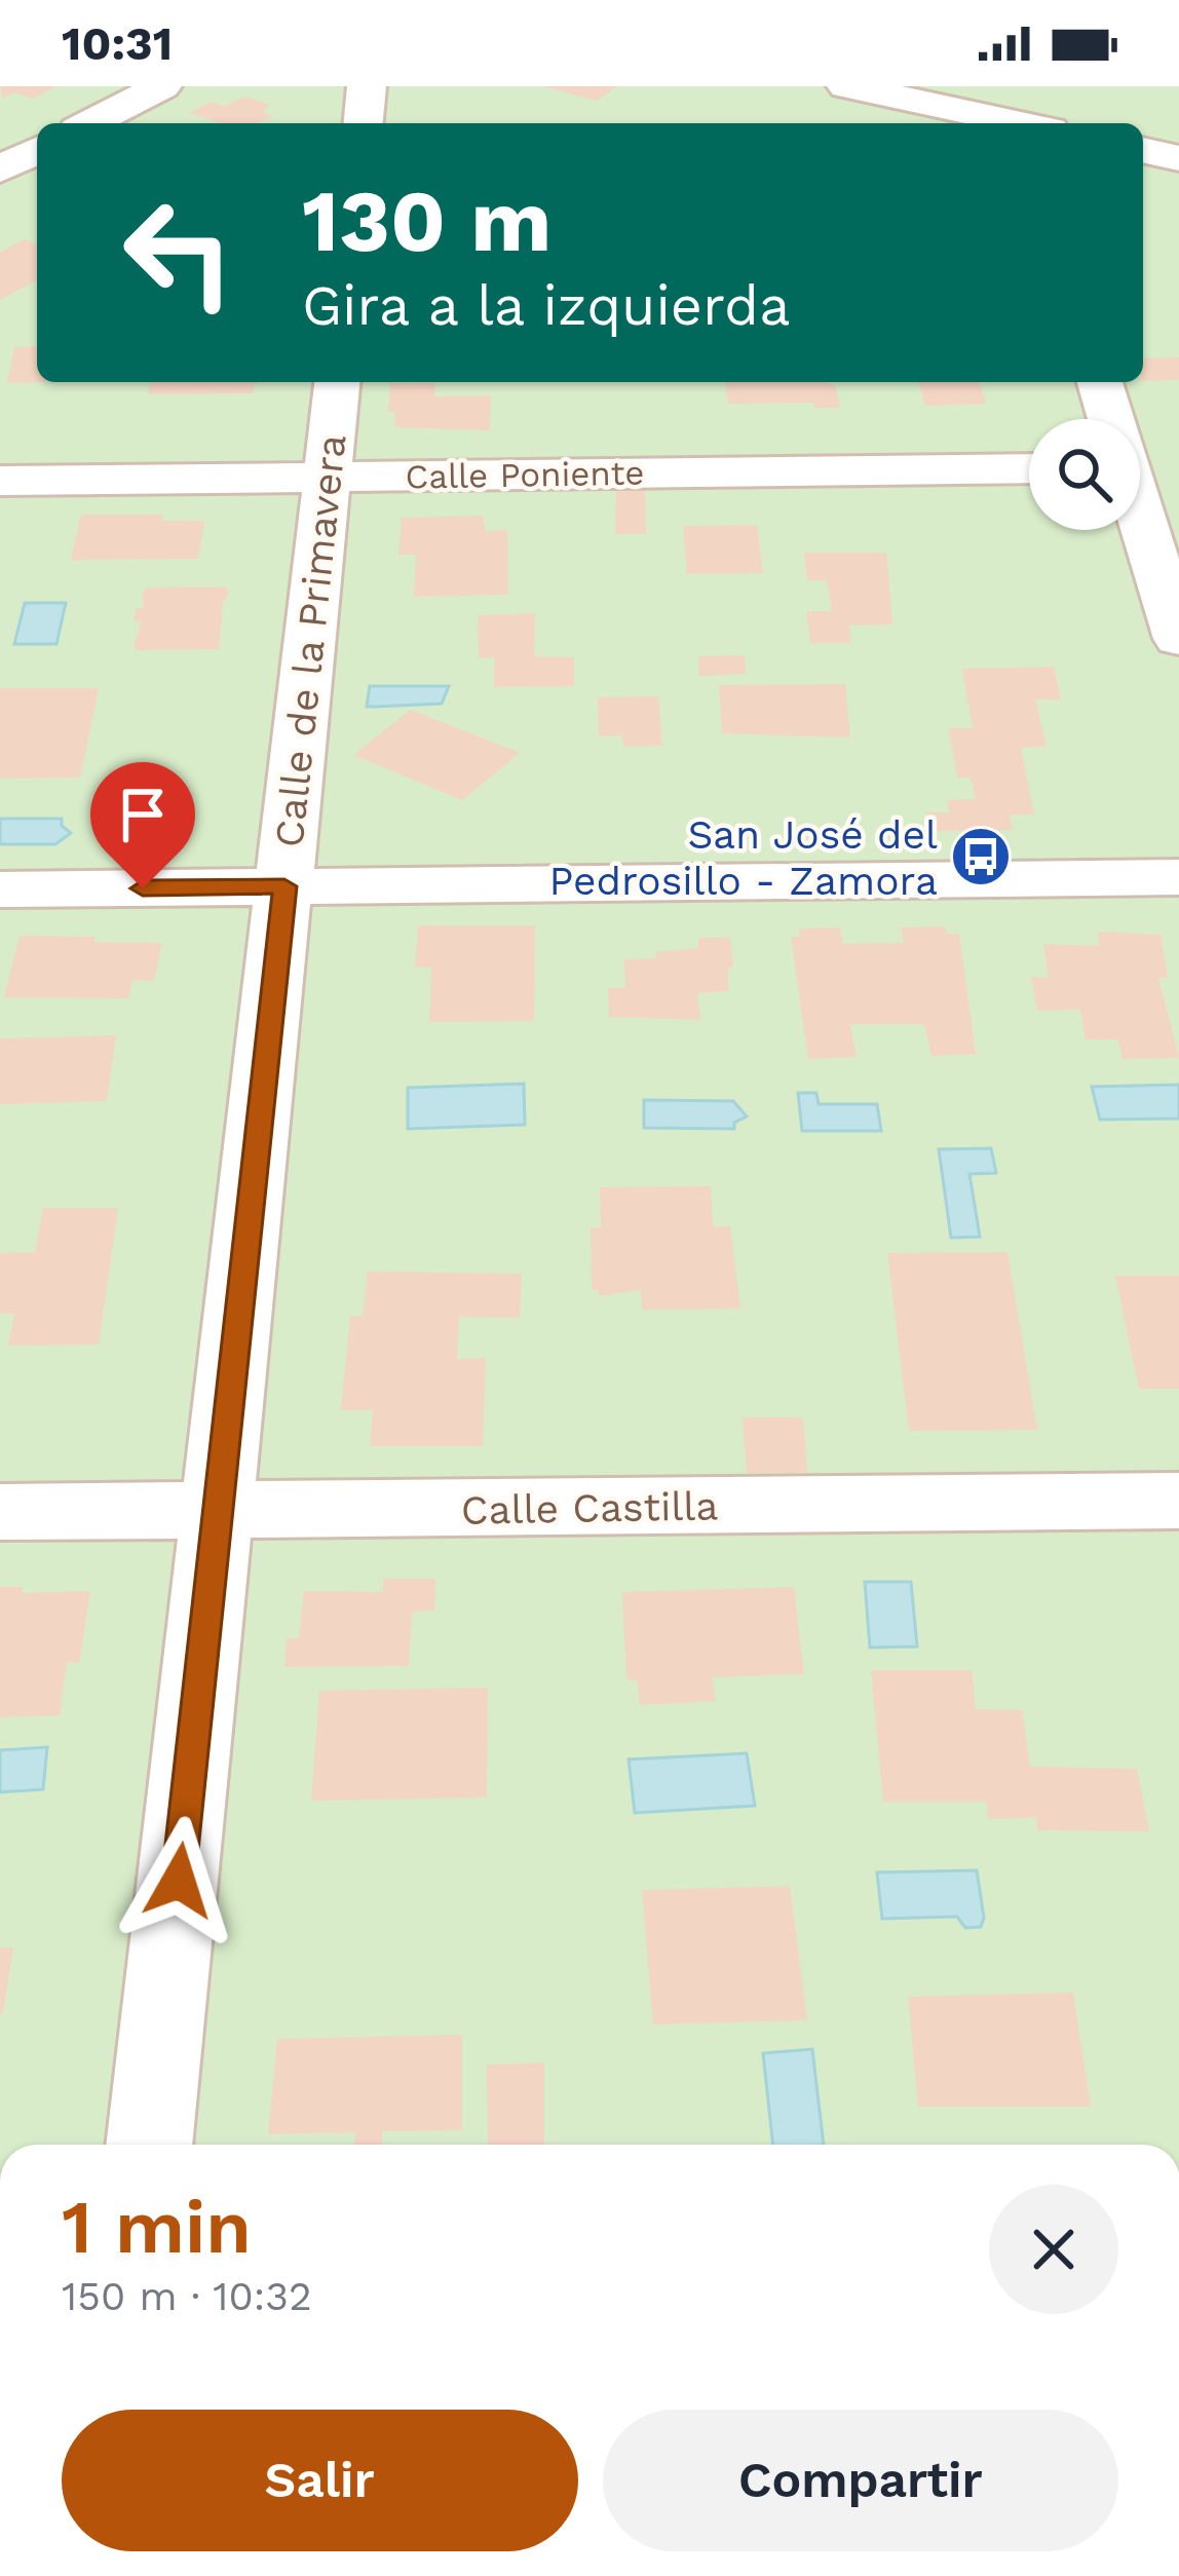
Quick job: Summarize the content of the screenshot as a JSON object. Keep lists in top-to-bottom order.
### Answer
{
  "streets": {
    "street": ["Calle Poniente", "Calle de la Primavera", "Calle Castilla"]
  },
  "crossings": [
    ["Calle Poniente", "Calle de la Primavera"],
    ["Calle de la Primavera", "Calle Castilla"]
  ],
  "places": {
    "bus stop": ["San José del Pedrosillo - Zamora"]
  },
  "page": {
    "status": "10:31",
    "turn": ["130 m", "Gira a la izquierda"],
    "heading": ["1 min", "150 m · 10:32"],
    "buttons": ["Salir", "Compartir"]
  }
}
